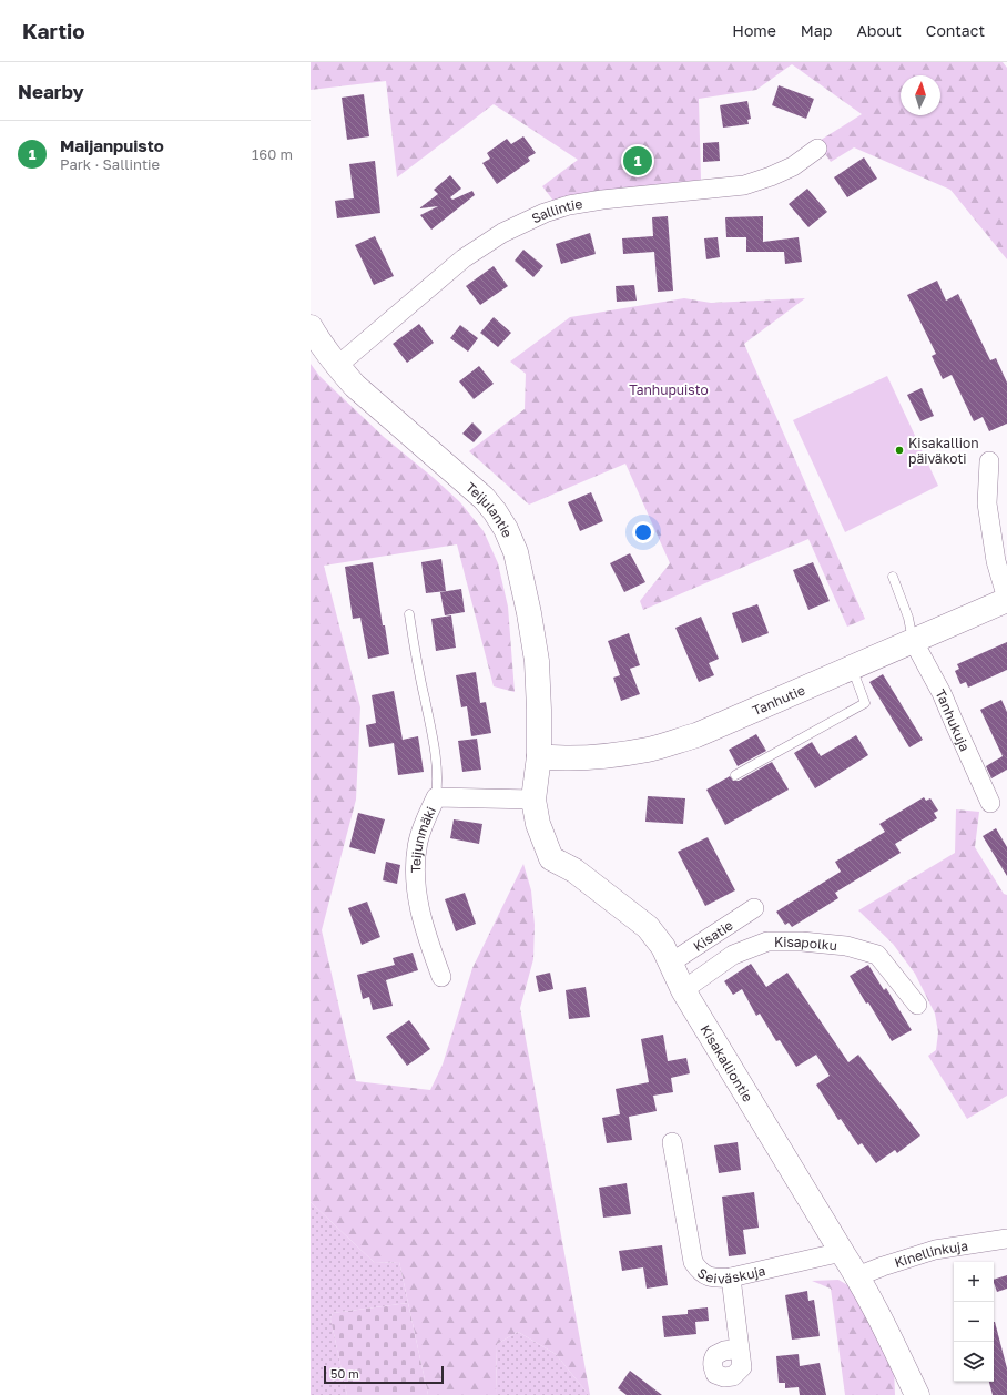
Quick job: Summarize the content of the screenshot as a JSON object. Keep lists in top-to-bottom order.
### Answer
{
  "streets": {
    "street": [
      "Sallintie",
      "Teijulantie",
      "Tanhutie",
      "Tanhukuja",
      "Teijunmäki",
      "Kisatie",
      "Kisapolku",
      "Kisakalliontie",
      "Kinellinkuja",
      "Seiväskuja"
    ]
  },
  "crossings": [
    ["Sallintie", "Teijulantie"],
    ["Teijulantie", "Tanhutie"],
    ["Teijulantie", "Kisakalliontie"],
    ["Tanhutie", "Tanhukuja"],
    ["Tanhutie", "Kisakalliontie"],
    ["Teijunmäki", "Kisakalliontie"],
    ["Kisatie", "Kisakalliontie"],
    ["Kisapolku", "Kisakalliontie"],
    ["Kisakalliontie", "Kinellinkuja"],
    ["Kisakalliontie", "Seiväskuja"]
  ],
  "parks": ["Tanhupuisto"],
  "places": ["Kisakallion päiväkoti"],
  "scale_bar": "50 m",
  "north": "top",
  "page": {
    "header": "Kartio",
    "nav": [
      "Home",
      "Map",
      "About",
      "Contact"
    ],
    "heading": "Nearby",
    "list": [
      {
        "mark": "1",
        "name": "Maijanpuisto",
        "note": "Park · Sallintie",
        "value": "160 m"
      }
    ],
    "pins": "1",
    "map_buttons": ["+", "−"],
    "scale": "50 m"
  }
}
